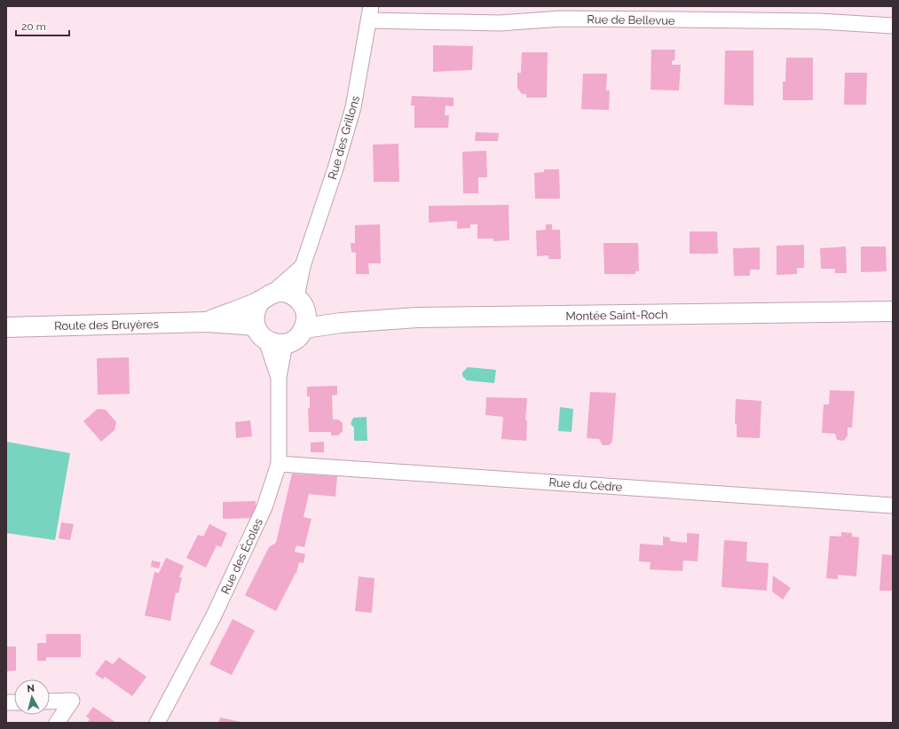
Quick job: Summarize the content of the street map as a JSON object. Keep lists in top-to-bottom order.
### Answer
{
  "streets": {
    "main road": ["Montée Saint-Roch", "Route des Bruyères"],
    "street": [
      "Rue de Bellevue",
      "Rue des Grillons",
      "Rue du Cèdre",
      "Rue des Écoles"
    ]
  },
  "crossings": [
    ["Rue de Bellevue", "Rue des Grillons"],
    ["Rue des Grillons", "Montée Saint-Roch"],
    ["Rue des Grillons", "Rue des Écoles"],
    ["Montée Saint-Roch", "Rue des Écoles"],
    ["Rue du Cèdre", "Rue des Écoles"]
  ],
  "scale_bar": "20 m",
  "north": "top"
}
